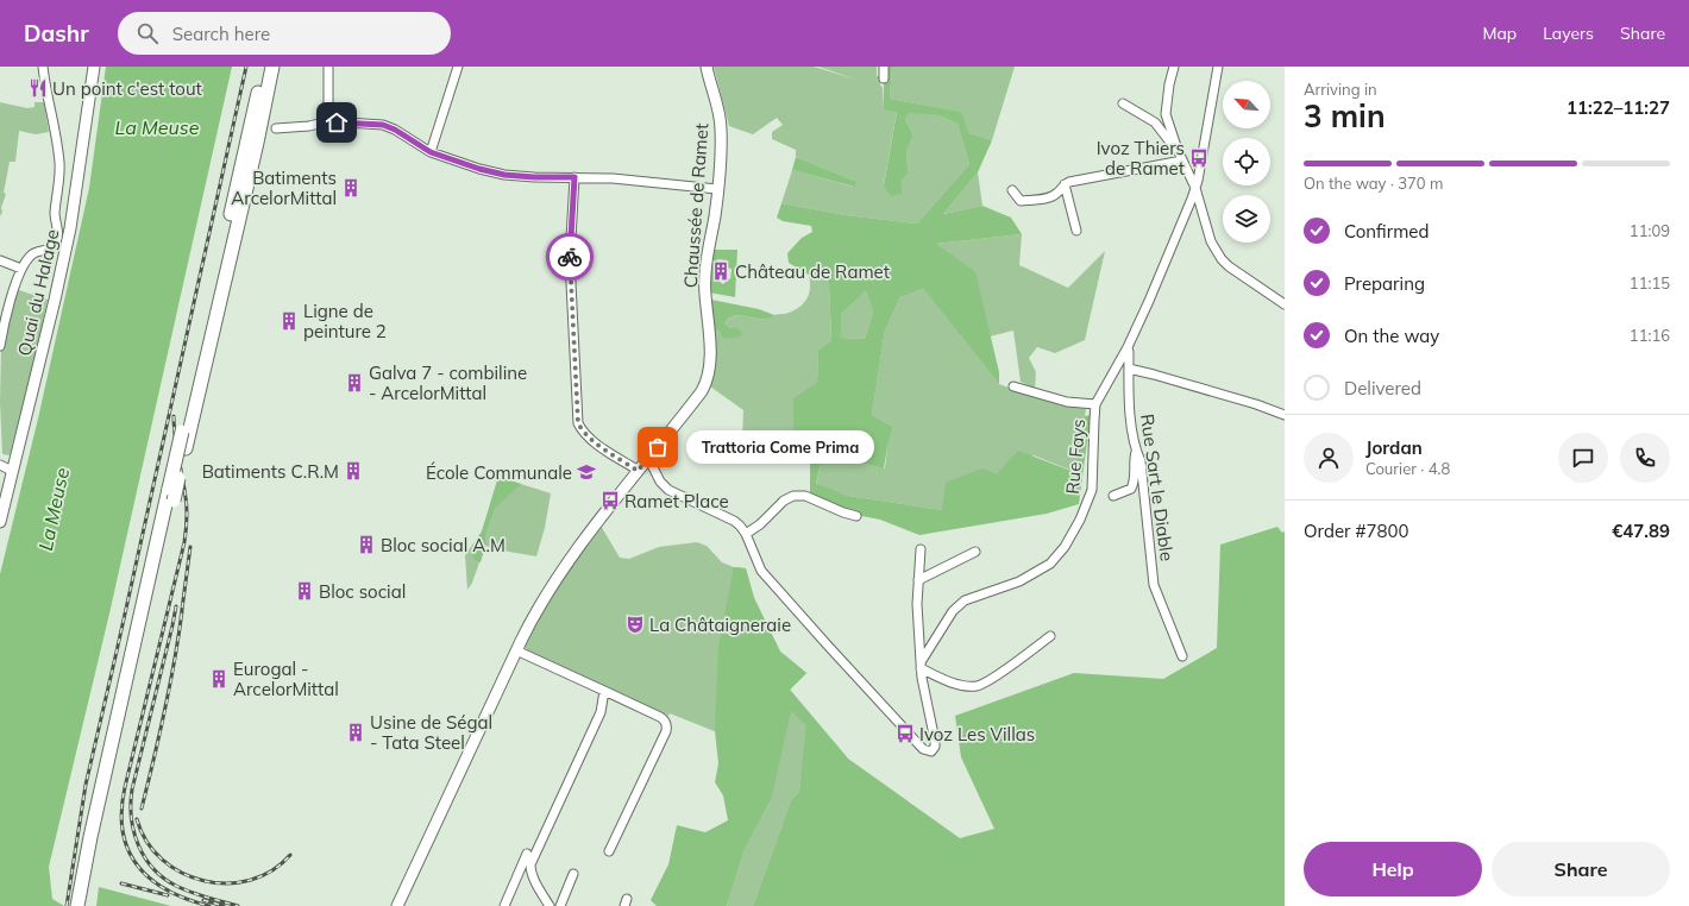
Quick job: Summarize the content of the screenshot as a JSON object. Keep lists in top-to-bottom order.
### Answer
{
  "streets": {
    "main road": ["Chaussée de Ramet", "Quai du Halage"],
    "street": ["Rue Fays", "Rue Sart le Diable"]
  },
  "crossings": [
    ["Rue Fays", "Rue Sart le Diable"]
  ],
  "water": ["La Meuse"],
  "places": {
    "restaurant": ["Un point c'est tout"],
    "bus stop": ["Ivoz Thiers de Ramet", "Ramet Place", "Ivoz Les Villas"],
    "building": [
      "Batiments ArcelorMittal",
      "Château de Ramet",
      "Ligne de peinture 2",
      "Galva 7 - combiline - ArcelorMittal",
      "Batiments C.R.M",
      "Bloc social A.M",
      "Bloc social",
      "Eurogal - ArcelorMittal",
      "Usine de Ségal - Tata Steel"
    ],
    "other": ["Trattoria Come Prima"],
    "school or university": ["École Communale"],
    "theatre": ["La Châtaigneraie"]
  },
  "north": "top left",
  "page": {
    "header": "Dashr",
    "search": "Search here",
    "nav": ["Map", "Layers", "Share"],
    "heading": ["3 min", "Arriving in", "11:22–11:27"],
    "panel": [
      "Jordan",
      "Courier · 4.8",
      "Order #7800",
      "€47.89"
    ],
    "bar": "On the way · 370 m",
    "list": [
      ["Confirmed", "11:09"],
      ["Preparing", "11:15"],
      ["On the way", "11:16"],
      "Delivered"
    ],
    "bubble": "Trattoria Come Prima",
    "buttons": ["Help", "Share"]
  }
}
